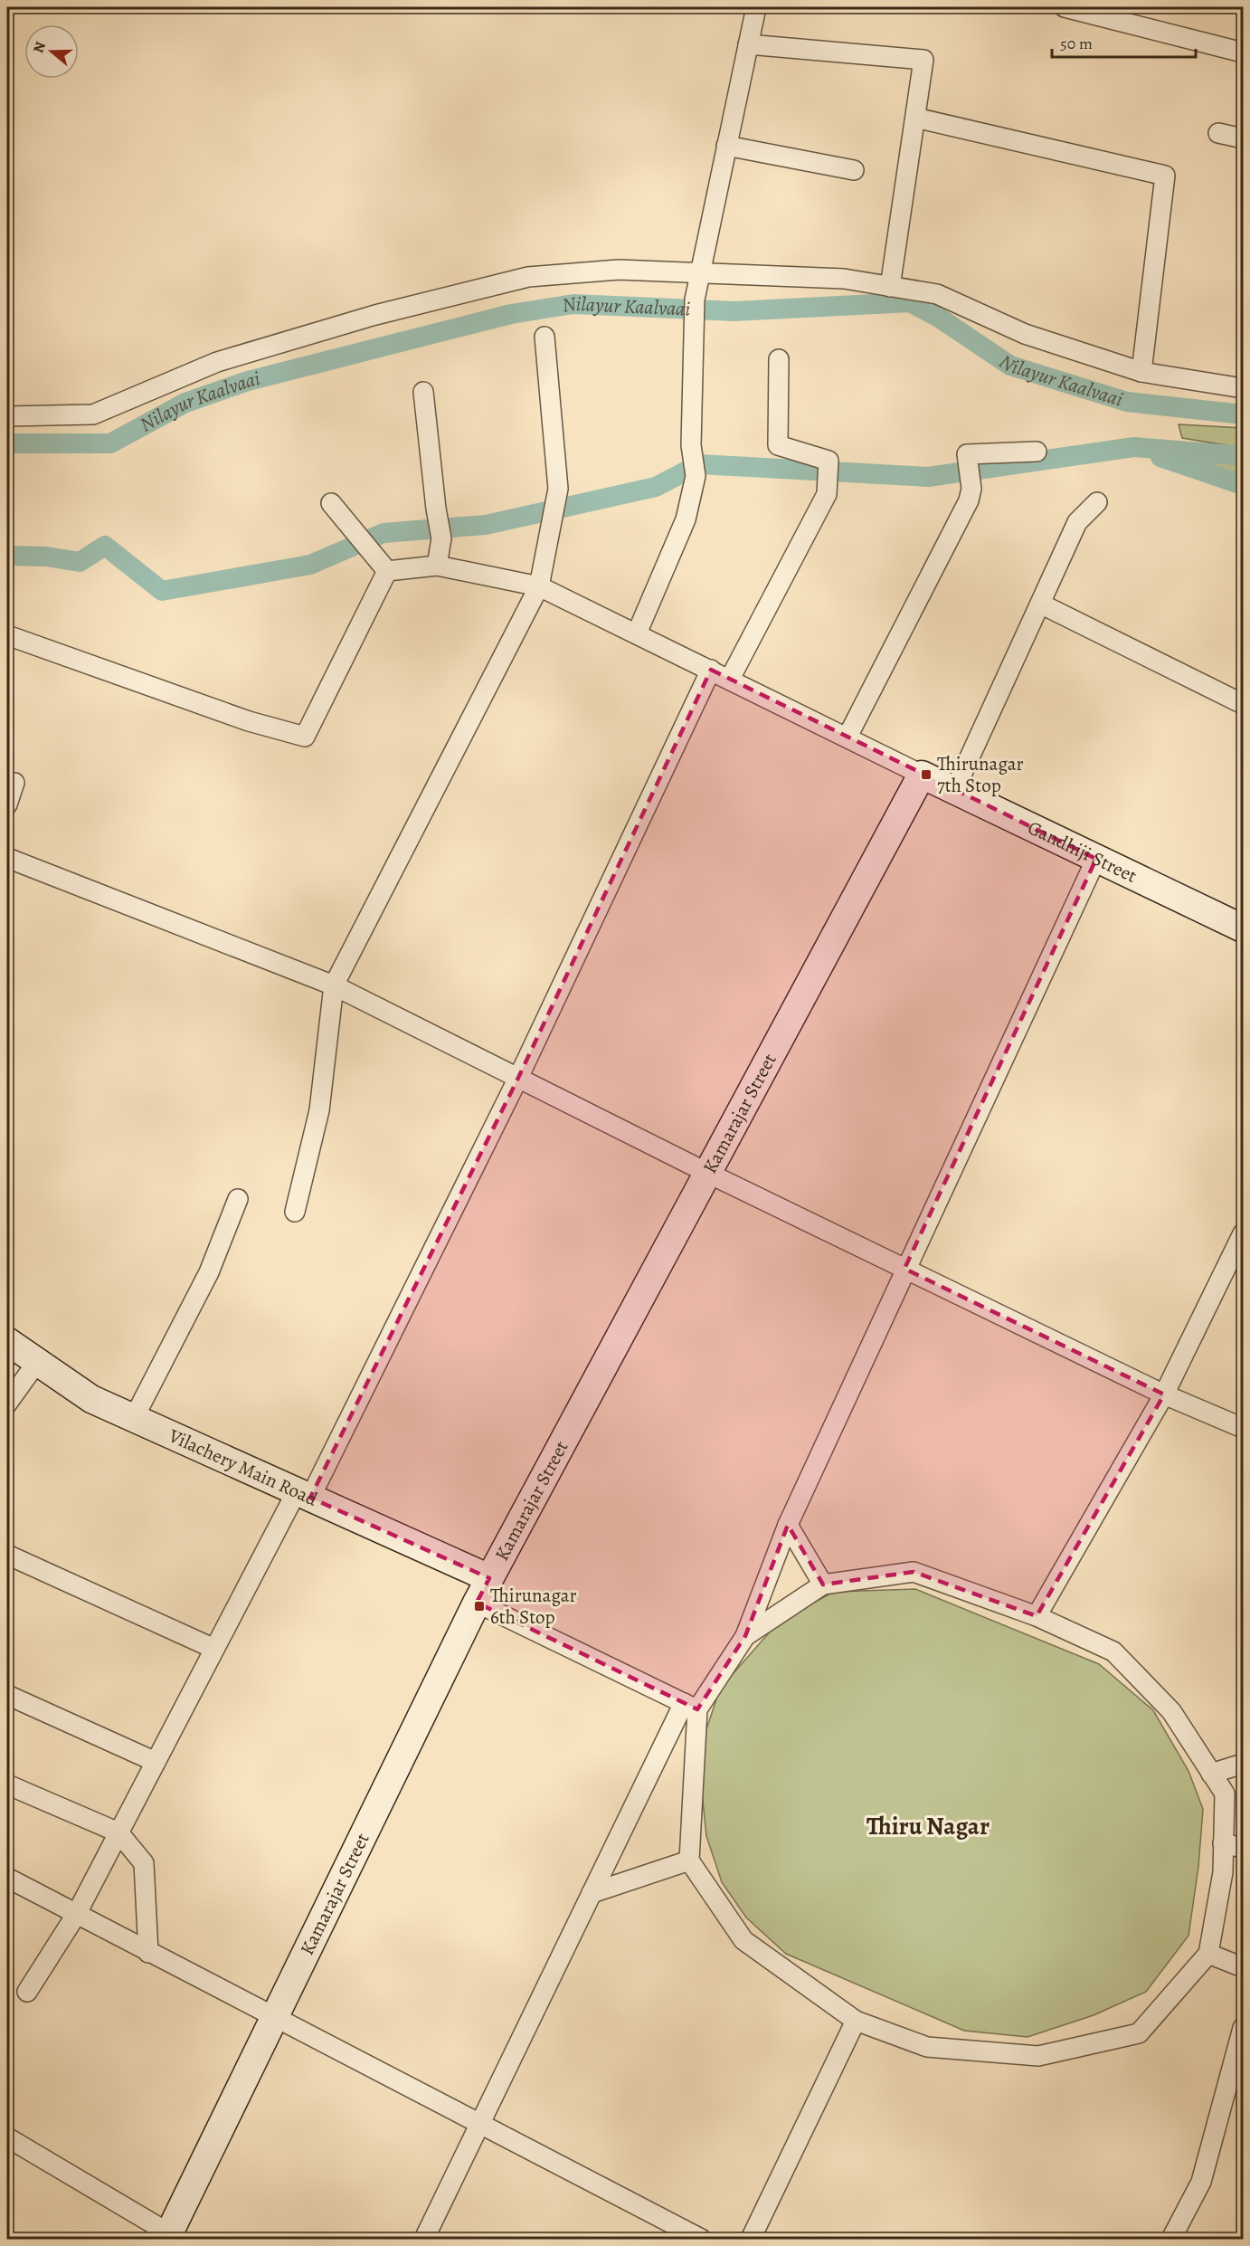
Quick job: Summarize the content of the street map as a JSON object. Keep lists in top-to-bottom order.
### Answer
{
  "streets": {
    "main road": ["Gandhiji Street", "Kamarajar Street", "Vilachery Main Road"]
  },
  "crossings": [
    ["Gandhiji Street", "Kamarajar Street"],
    ["Kamarajar Street", "Vilachery Main Road"]
  ],
  "districts": ["Thiru Nagar"],
  "water": ["Nilayur Kaalvaai"],
  "places": {
    "transit": ["Thirunagar 7th Stop", "Thirunagar 6th Stop"]
  },
  "scale_bar": "50 m",
  "north": "left"
}
